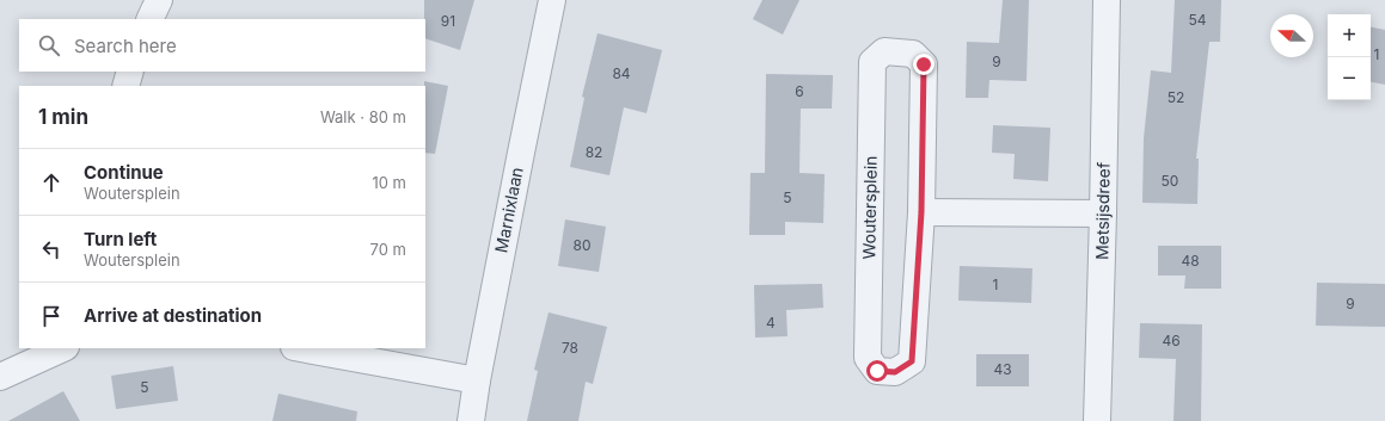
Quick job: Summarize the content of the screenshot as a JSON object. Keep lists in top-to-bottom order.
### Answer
{
  "streets": {
    "street": ["Woutersplein", "Marnixlaan", "Metsijsdreef"]
  },
  "house_numbers": [
    "54",
    "91",
    "1",
    "9",
    "84",
    "6",
    "52",
    "82",
    "50",
    "5",
    "80",
    "48",
    "1",
    "9",
    "4",
    "46",
    "78",
    "43",
    "5"
  ],
  "north": "left",
  "page": {
    "map_buttons": ["+", "−"],
    "search": "Search here",
    "heading": ["1 min", "Walk · 80 m"],
    "list": [
      ["Continue", "Woutersplein", "10 m"],
      ["Turn left", "Woutersplein", "70 m"],
      "Arrive at destination"
    ]
  }
}
